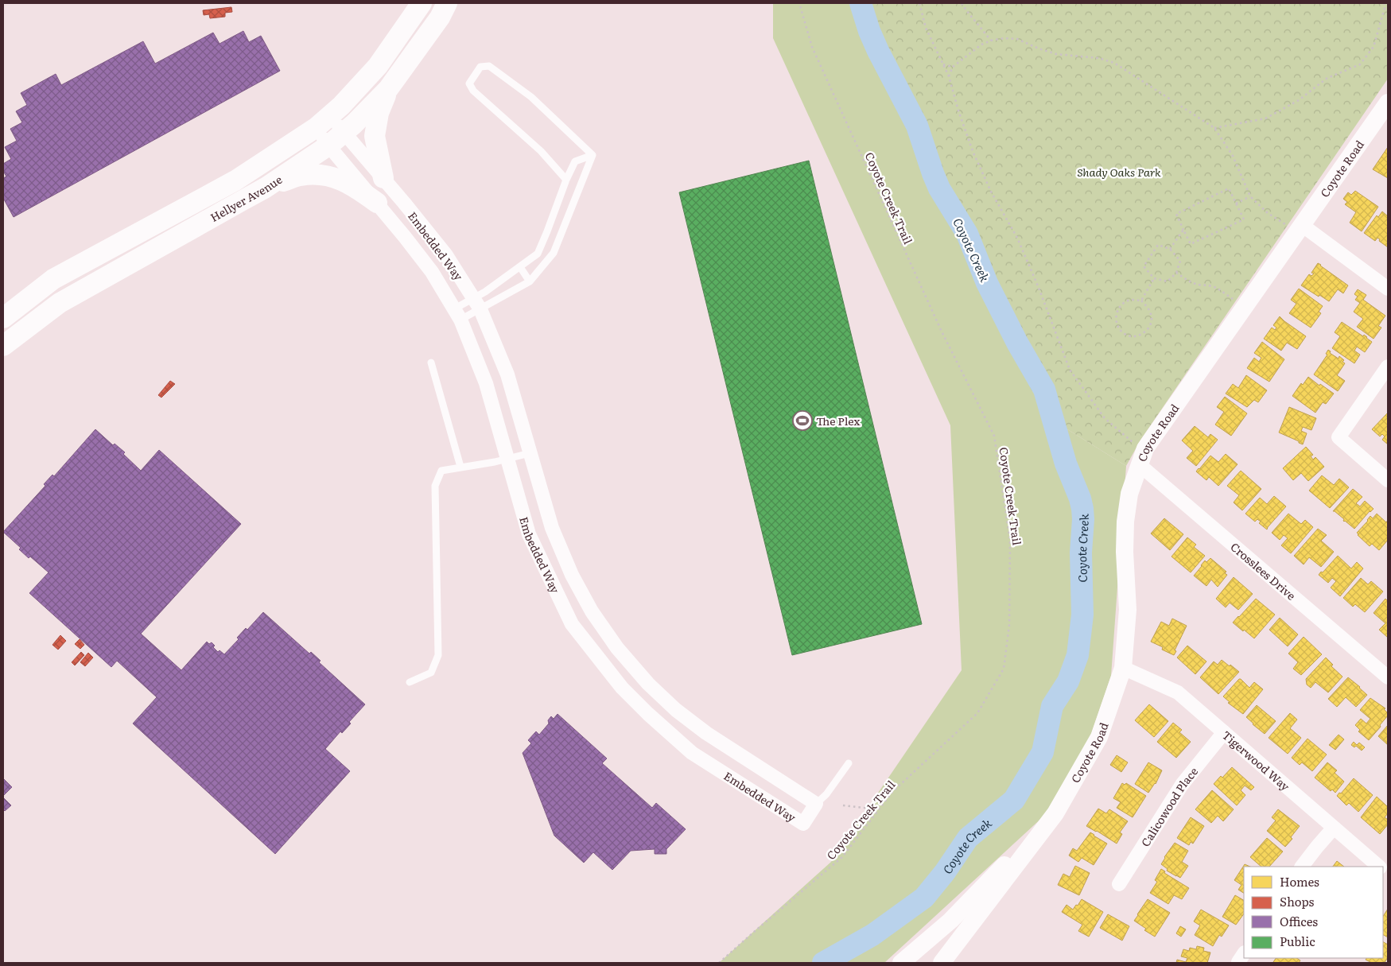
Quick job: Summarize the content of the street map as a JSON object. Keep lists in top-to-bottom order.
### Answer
{
  "streets": {
    "main road": ["Hellyer Avenue"],
    "street": [
      "Coyote Road",
      "Embedded Way",
      "Crosslees Drive",
      "Tigerwood Way",
      "Calicowood Place"
    ],
    "path": ["Coyote Creek Trail"]
  },
  "crossings": [
    ["Coyote Road", "Crosslees Drive"],
    ["Coyote Road", "Tigerwood Way"],
    ["Hellyer Avenue", "Embedded Way"],
    ["Tigerwood Way", "Calicowood Place"]
  ],
  "water": ["Coyote Creek"],
  "parks": ["Shady Oaks Park"],
  "places": {
    "sports": ["The Plex"]
  },
  "legend": [
    "Homes",
    "Shops",
    "Offices",
    "Public"
  ]
}
